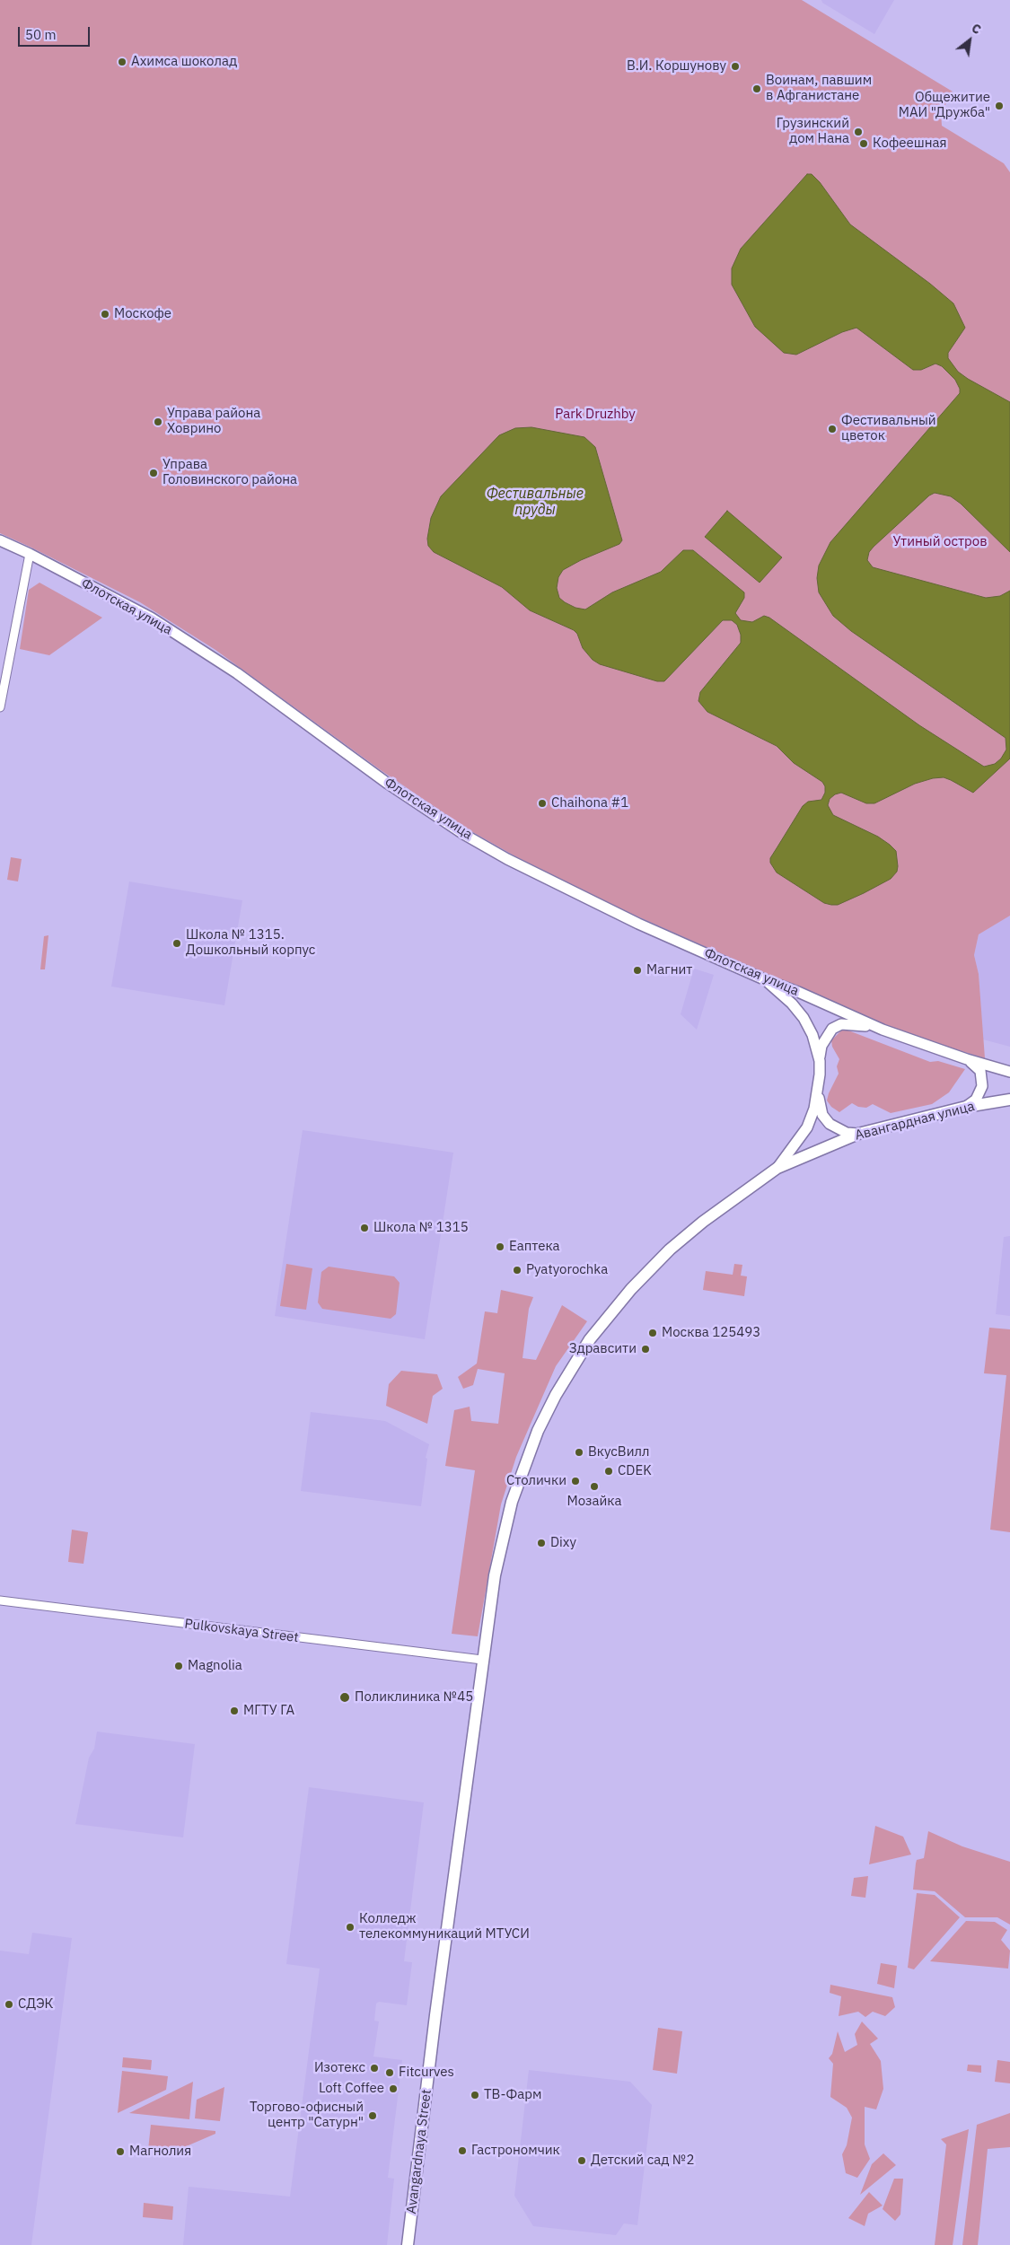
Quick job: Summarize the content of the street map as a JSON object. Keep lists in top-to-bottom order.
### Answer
{
  "streets": {
    "main road": ["Авангардная улица"],
    "street": ["Флотская улица", "Pulkovskaya Street"]
  },
  "crossings": [
    ["Флотская улица", "Авангардная улица"]
  ],
  "water": ["Фестивальные пруды"],
  "parks": ["Park Druzhby", "Утиный остров"],
  "places": [
    "Ахимса шоколад",
    "В.И. Коршунову",
    "Воинам, павшим в Афганистане",
    "Общежитие МАИ \"Дружба\"",
    "Грузинский дом Нана",
    "Кофеешная",
    "Москофе",
    "Управа района Ховрино",
    "Фестивальный цветок",
    "Управа Головинского района",
    "Chaihona #1",
    "Школа № 1315. Дошкольный корпус",
    "Магнит",
    "Школа № 1315",
    "Еаптека",
    "Pyatyorochka",
    "Москва 125493",
    "Здравсити",
    "ВкусВилл",
    "CDEK",
    "Столички",
    "Мозайка",
    "Dixy",
    "Magnolia",
    "Поликлиника №45",
    "МГТУ ГА",
    "Колледж телекоммуникаций МТУСИ",
    "СДЭК",
    "Изотекс",
    "Fitcurves",
    "Loft Coffee",
    "ТВ-Фарм",
    "Торгово-офисный центр \"Сатурн\"",
    "Гастрономчик",
    "Магнолия",
    "Детский сад №2"
  ],
  "scale_bar": "50 m",
  "north": "top right"
}
